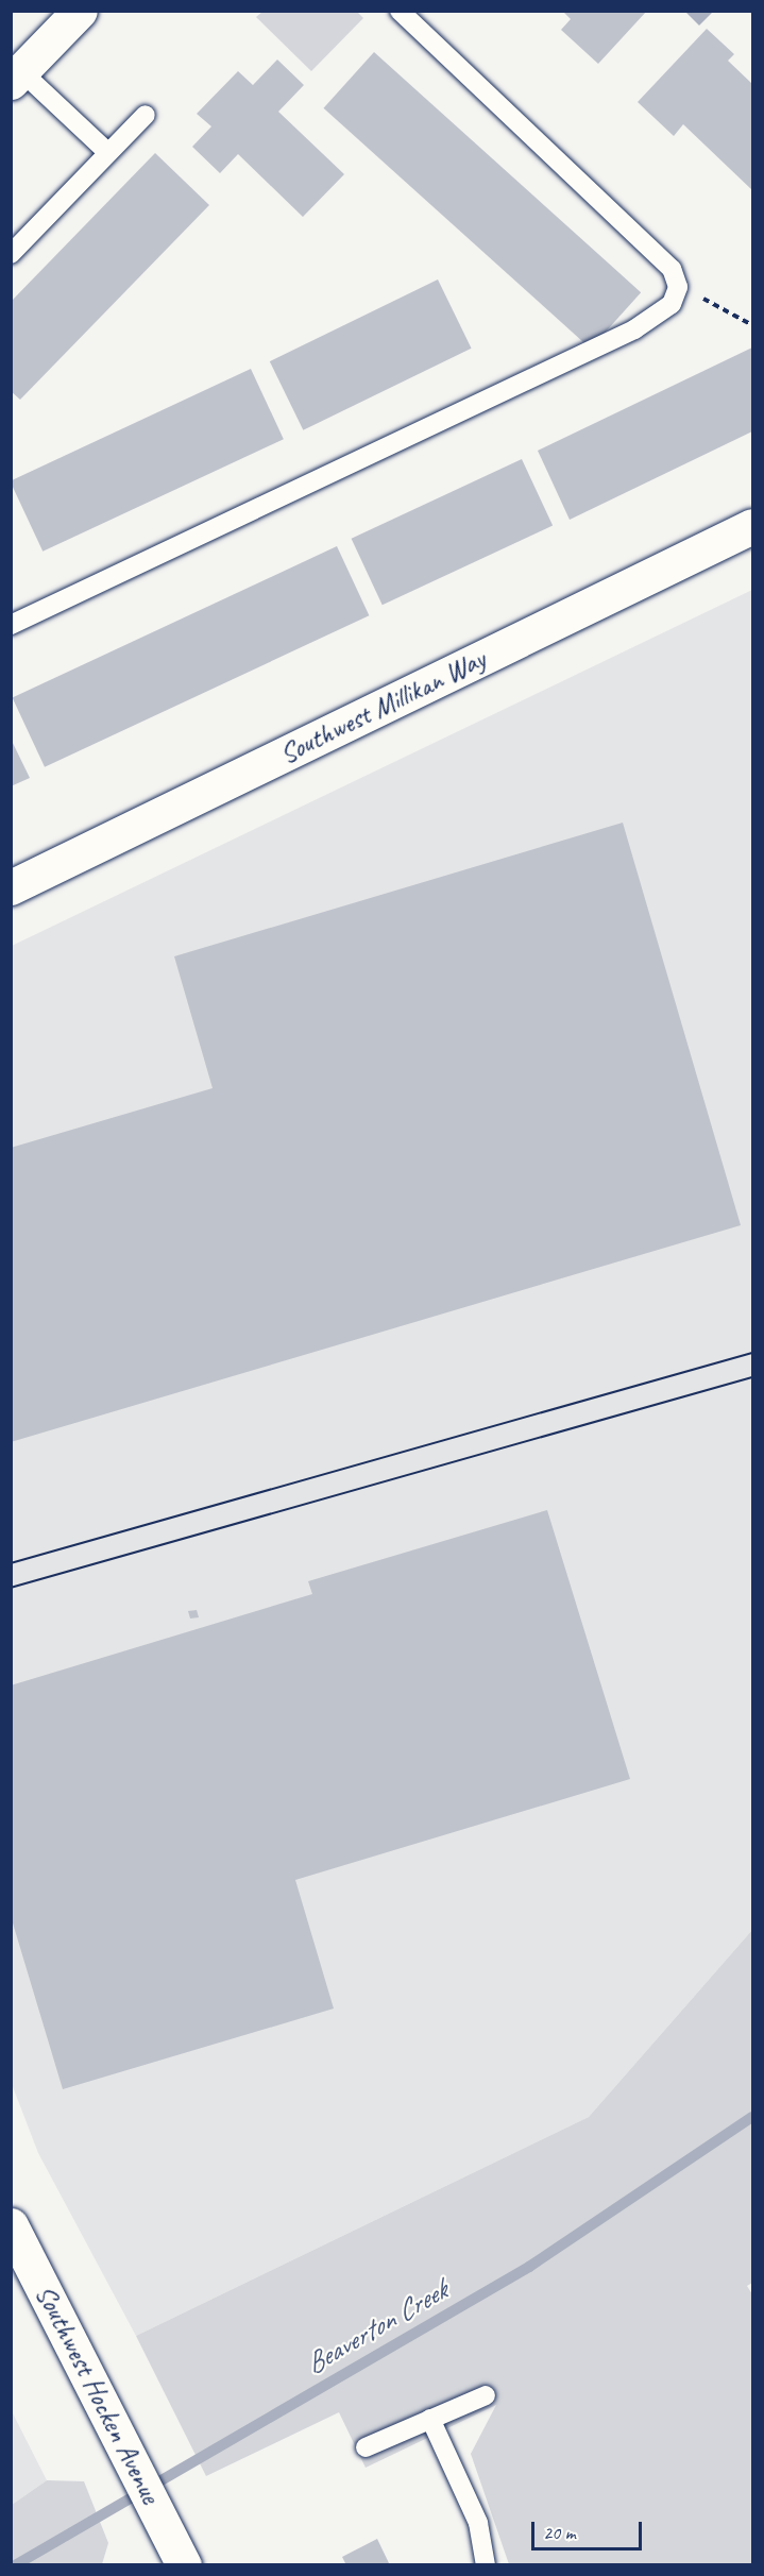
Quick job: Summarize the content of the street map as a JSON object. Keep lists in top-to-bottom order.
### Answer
{
  "streets": {
    "street": ["Southwest Millikan Way", "Southwest Hocken Avenue"]
  },
  "water": ["Beaverton Creek"],
  "scale_bar": "20 m"
}
